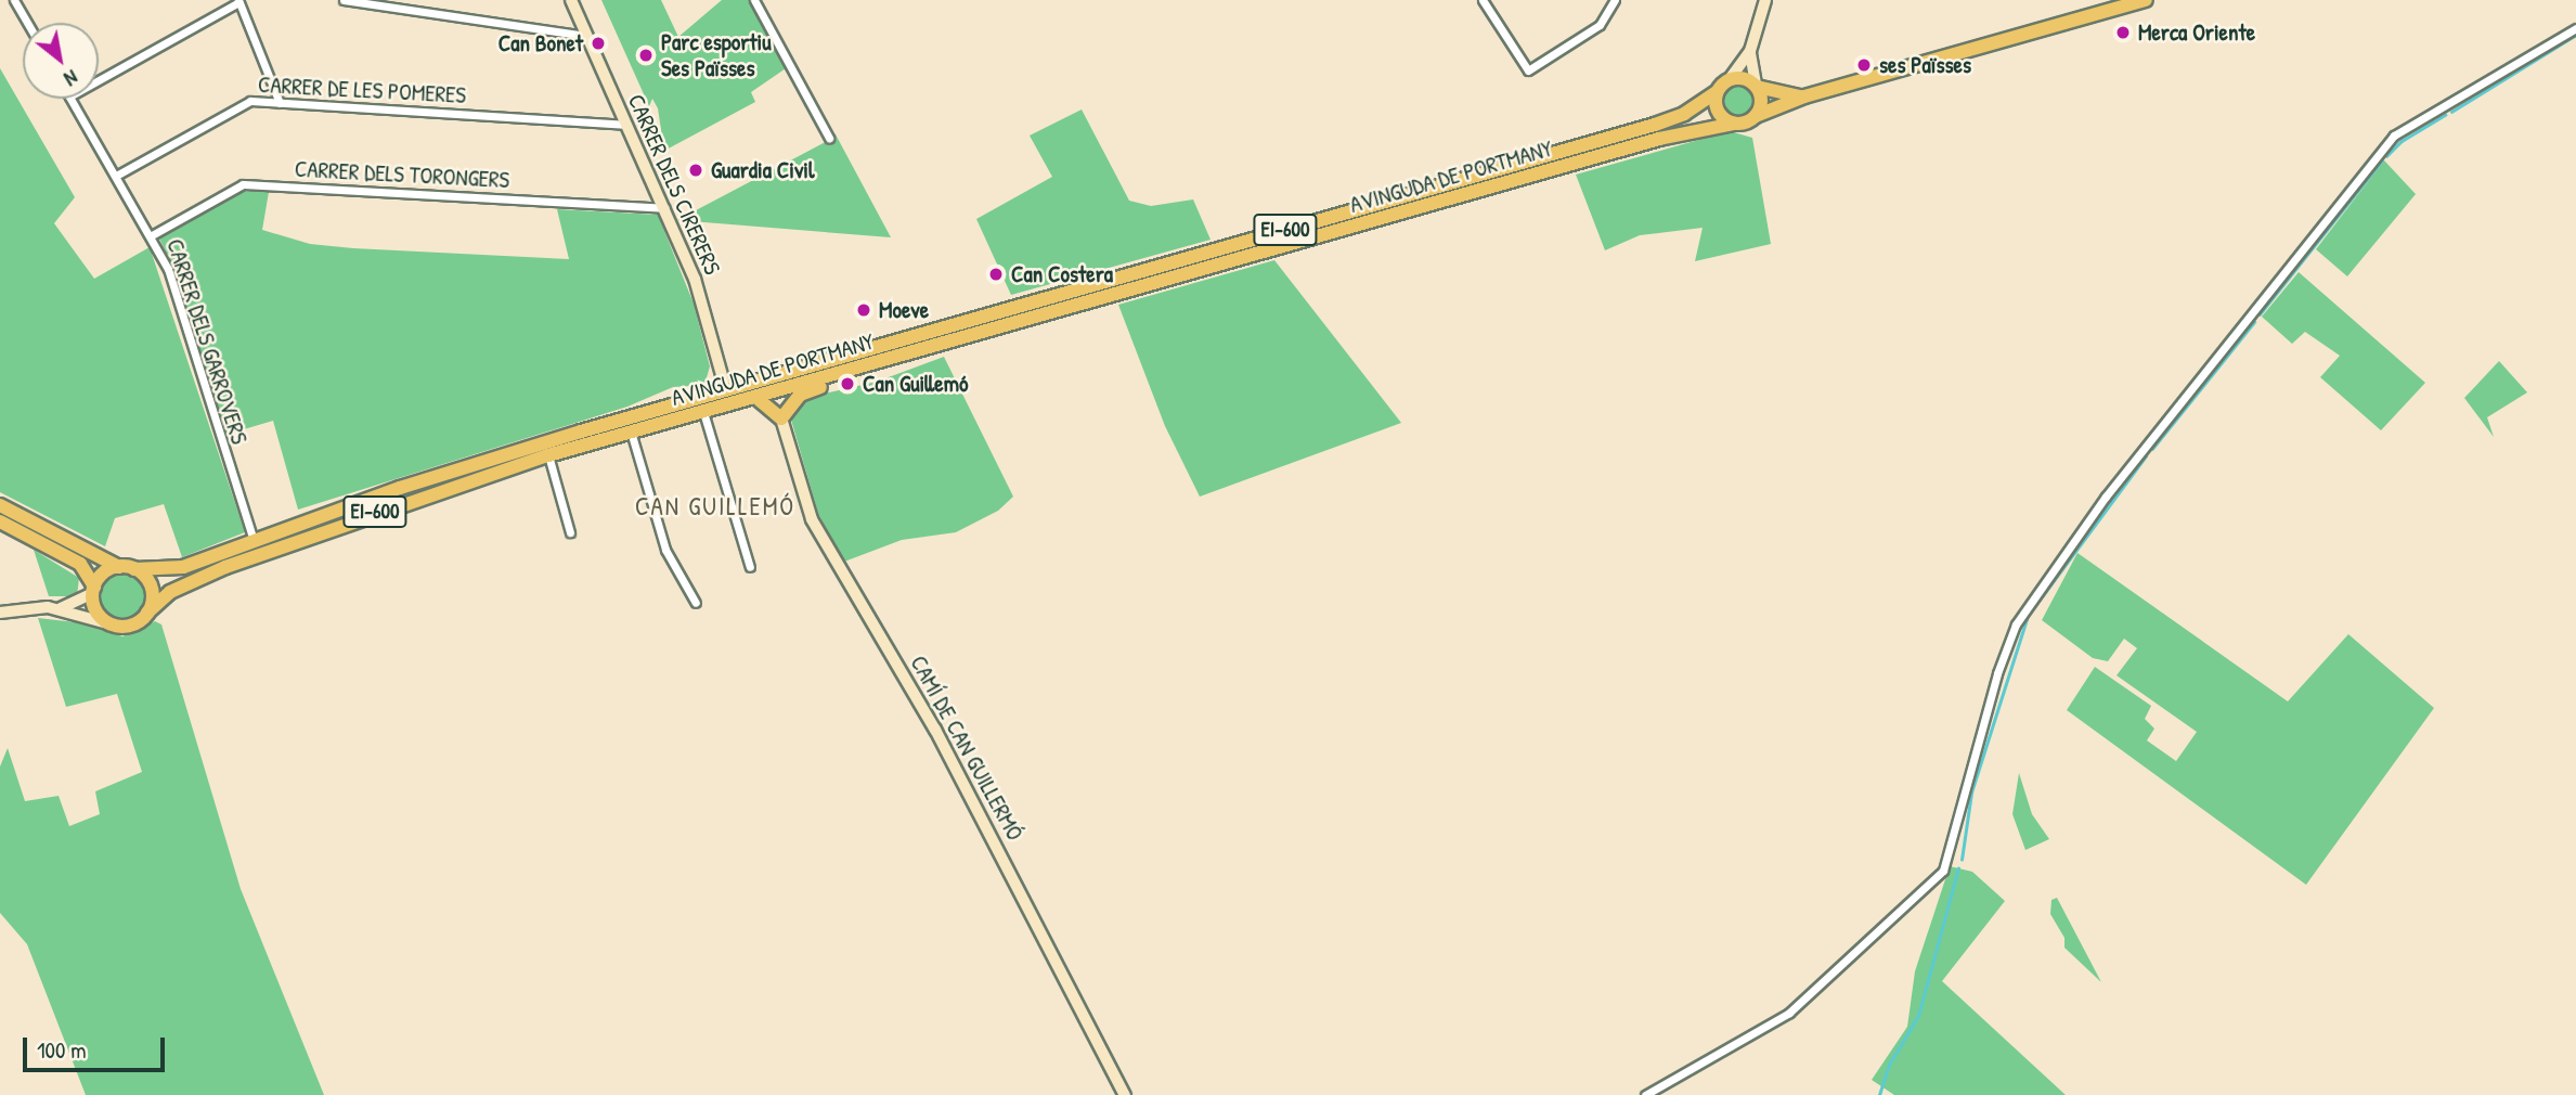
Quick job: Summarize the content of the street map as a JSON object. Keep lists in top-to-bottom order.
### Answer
{
  "streets": {
    "main road": ["AVINGUDA DE PORTMANY", "EI-600"],
    "street": [
      "CARRER DE LES POMERES",
      "CARRER DELS TORONGERS",
      "CARRER DELS CIRERERS",
      "CARRER DELS GARROVERS",
      "CAMÍ DE CAN GUILLERMÓ"
    ]
  },
  "crossings": [
    ["CARRER DE LES POMERES", "CARRER DELS CIRERERS"],
    ["CARRER DE LES POMERES", "CARRER DELS GARROVERS"],
    ["CARRER DELS TORONGERS", "CARRER DELS CIRERERS"],
    ["CARRER DELS TORONGERS", "CARRER DELS GARROVERS"],
    ["AVINGUDA DE PORTMANY", "CARRER DELS CIRERERS"],
    ["AVINGUDA DE PORTMANY", "EI-600"],
    ["AVINGUDA DE PORTMANY", "CARRER DELS GARROVERS"]
  ],
  "districts": ["CAN GUILLEMÓ"],
  "places": [
    "Merca Oriente",
    "Can Bonet",
    "Parc esportiu Ses Païsses",
    "ses Païsses",
    "Guardia Civil",
    "Can Costera",
    "Moeve",
    "Can Guillemó"
  ],
  "scale_bar": "100 m",
  "north": "bottom right"
}
